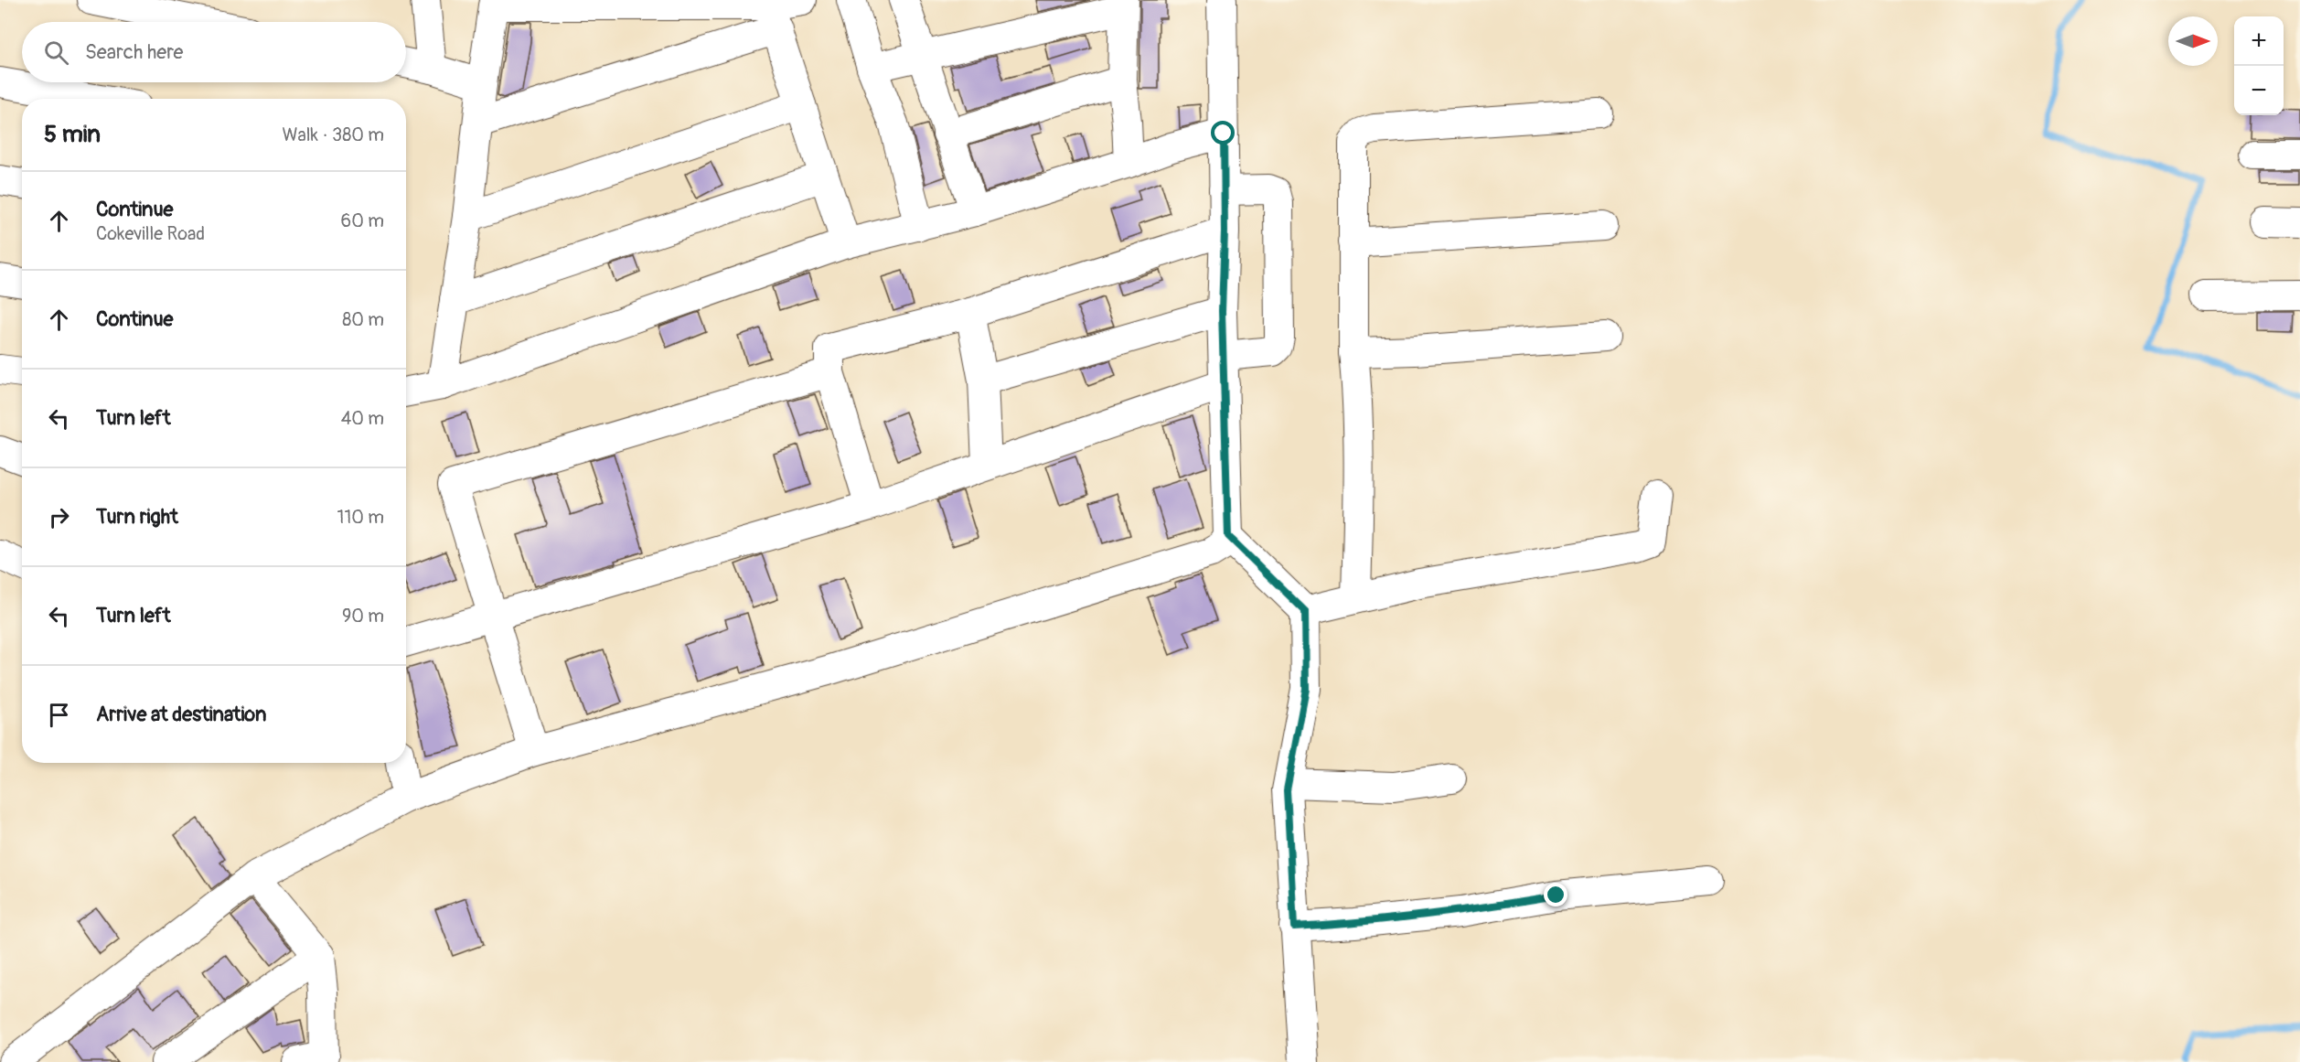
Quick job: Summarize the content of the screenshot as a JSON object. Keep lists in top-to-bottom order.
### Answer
{
  "north": "right",
  "page": {
    "map_buttons": ["+", "−"],
    "search": "Search here",
    "heading": ["5 min", "Walk · 380 m"],
    "list": [
      ["Continue", "Cokeville Road", "60 m"],
      ["Continue", "80 m"],
      ["Turn left", "40 m"],
      ["Turn right", "110 m"],
      ["Turn left", "90 m"],
      "Arrive at destination"
    ]
  }
}
